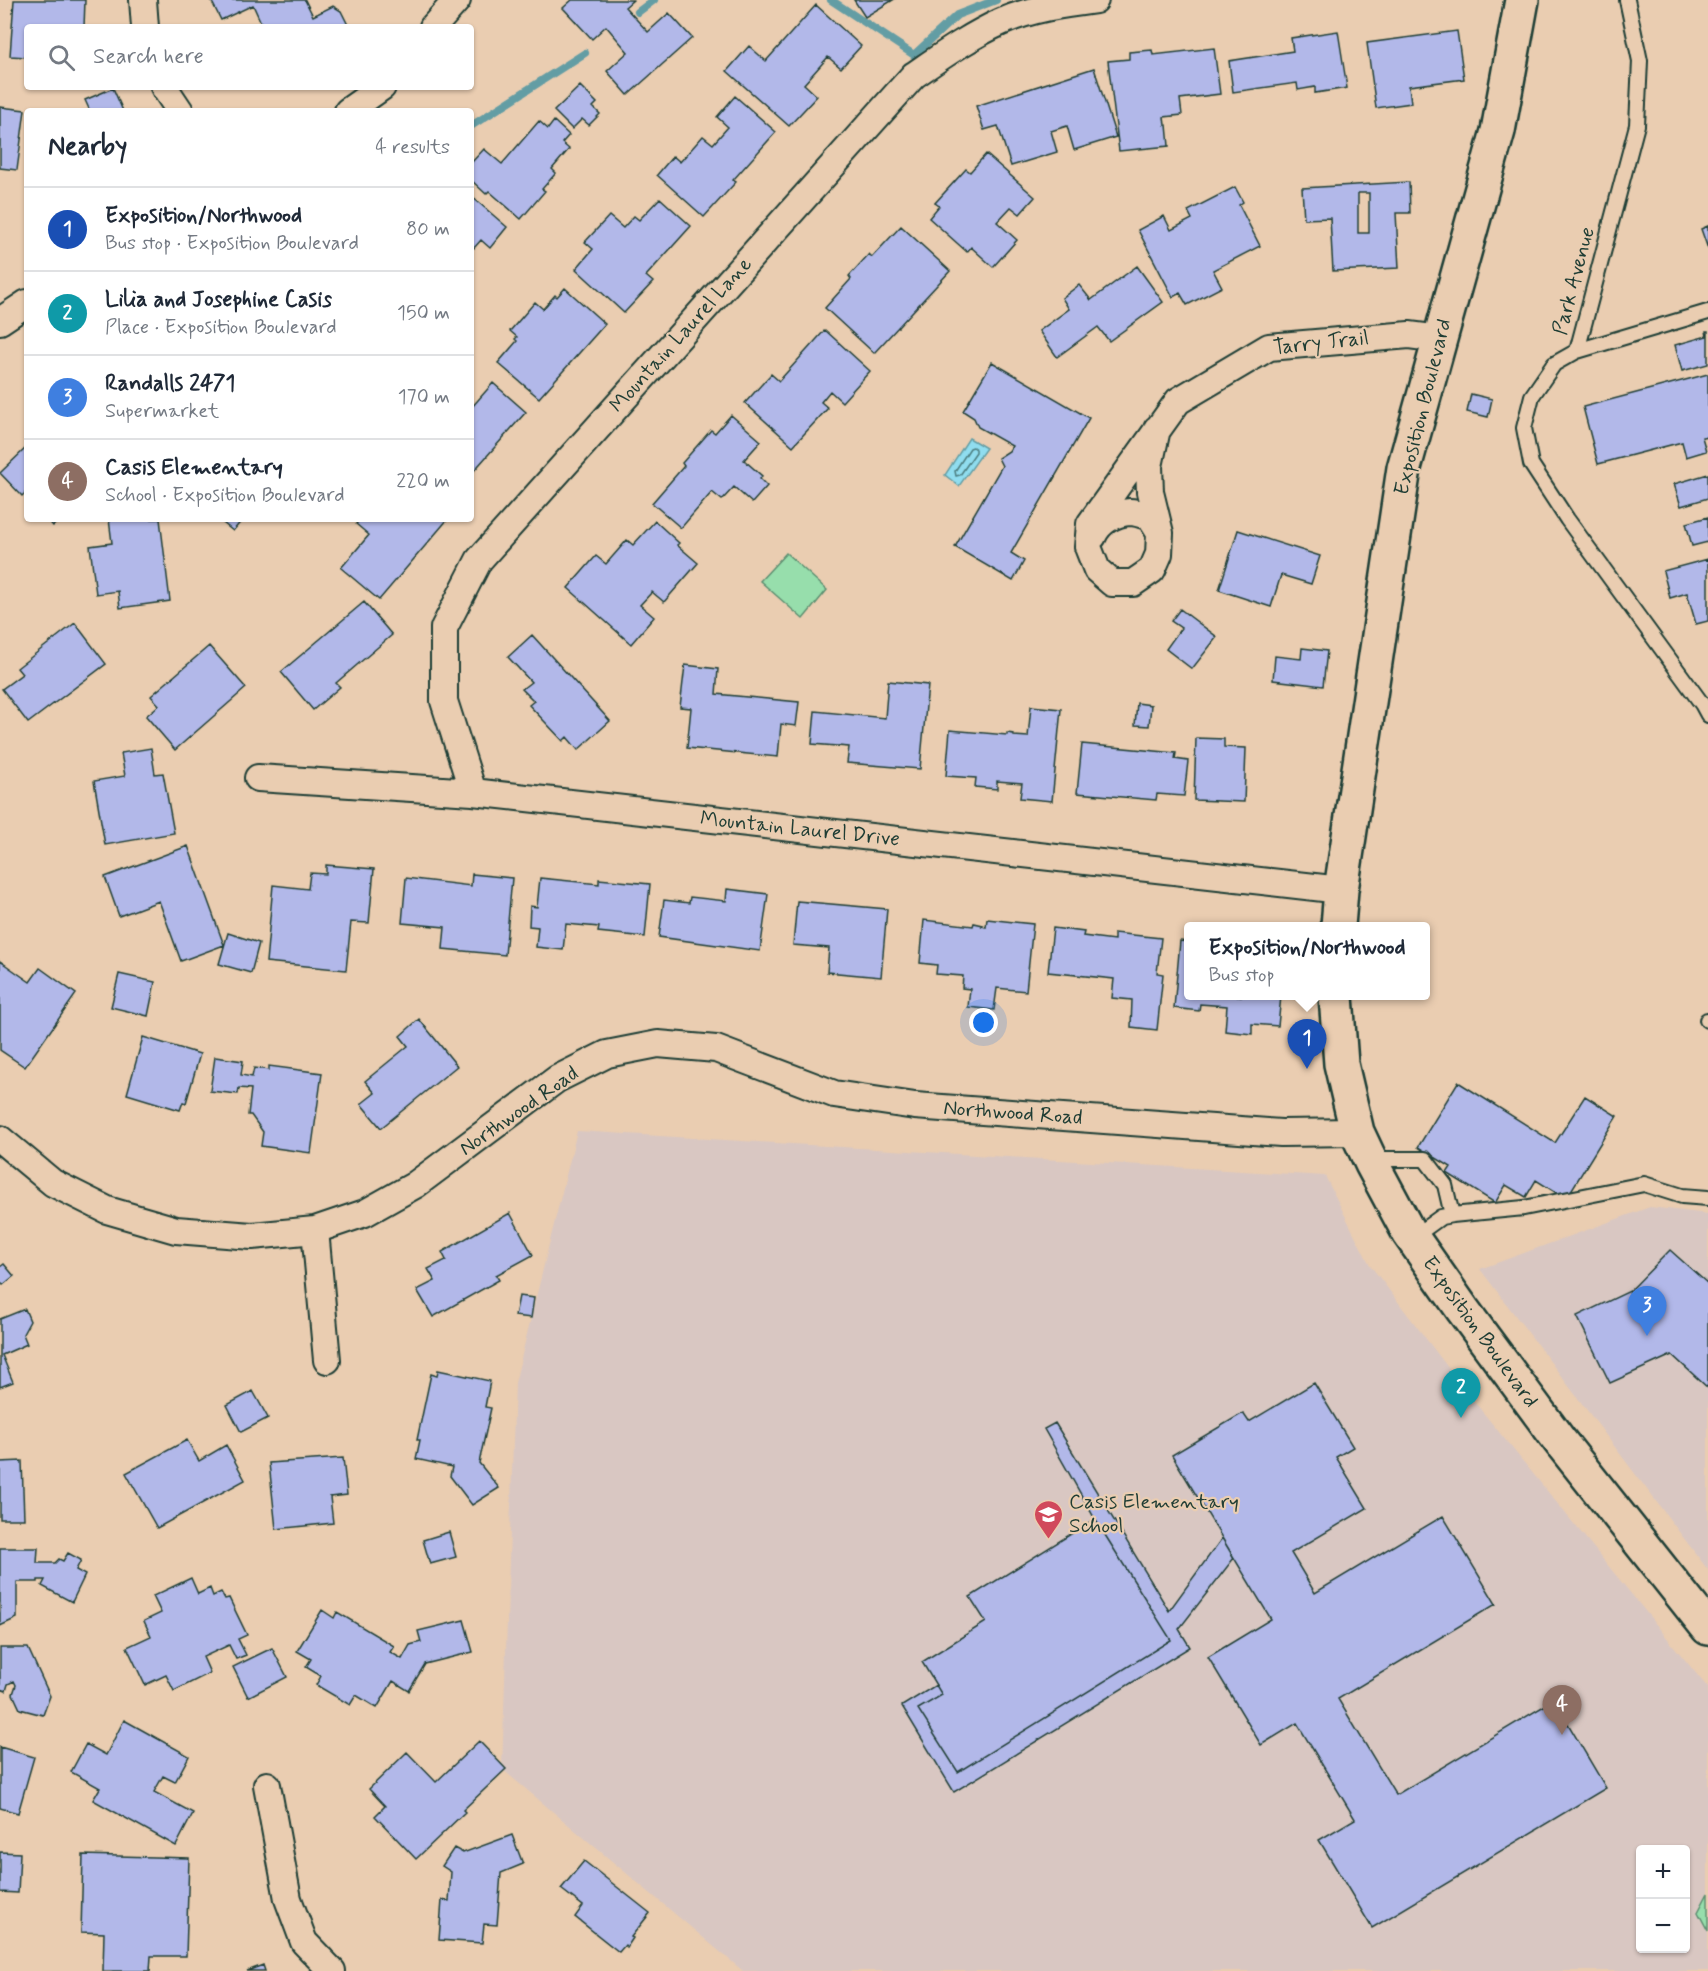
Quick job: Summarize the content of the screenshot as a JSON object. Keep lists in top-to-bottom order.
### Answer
{
  "streets": {
    "street": [
      "Mountain Laurel Lane",
      "Tarry Trail",
      "Exposition Boulevard",
      "Mountain Laurel Drive",
      "Northwood Road"
    ],
    "lane": ["Park Avenue"]
  },
  "crossings": [
    ["Mountain Laurel Lane", "Mountain Laurel Drive"],
    ["Tarry Trail", "Exposition Boulevard"],
    ["Exposition Boulevard", "Mountain Laurel Drive"],
    ["Exposition Boulevard", "Northwood Road"]
  ],
  "places": {
    "school or university": ["Casis Elementary School"]
  },
  "page": {
    "search": "Search here",
    "heading": ["Nearby", "4 results"],
    "list": [
      {
        "mark": "1",
        "name": "Exposition/Northwood",
        "note": "Bus stop · Exposition Boulevard",
        "value": "80 m"
      },
      {
        "mark": "2",
        "name": "Lilia and Josephine Casis",
        "note": "Place · Exposition Boulevard",
        "value": "150 m"
      },
      {
        "mark": "3",
        "name": "Randalls 2471",
        "note": "Supermarket",
        "value": "170 m"
      },
      {
        "mark": "4",
        "name": "Casis Elementary",
        "note": "School · Exposition Boulevard",
        "value": "220 m"
      }
    ],
    "popup": ["Exposition/Northwood", "Bus stop"],
    "pins": [
      "1",
      "3",
      "2",
      "4"
    ],
    "map_buttons": ["+", "−"]
  }
}
